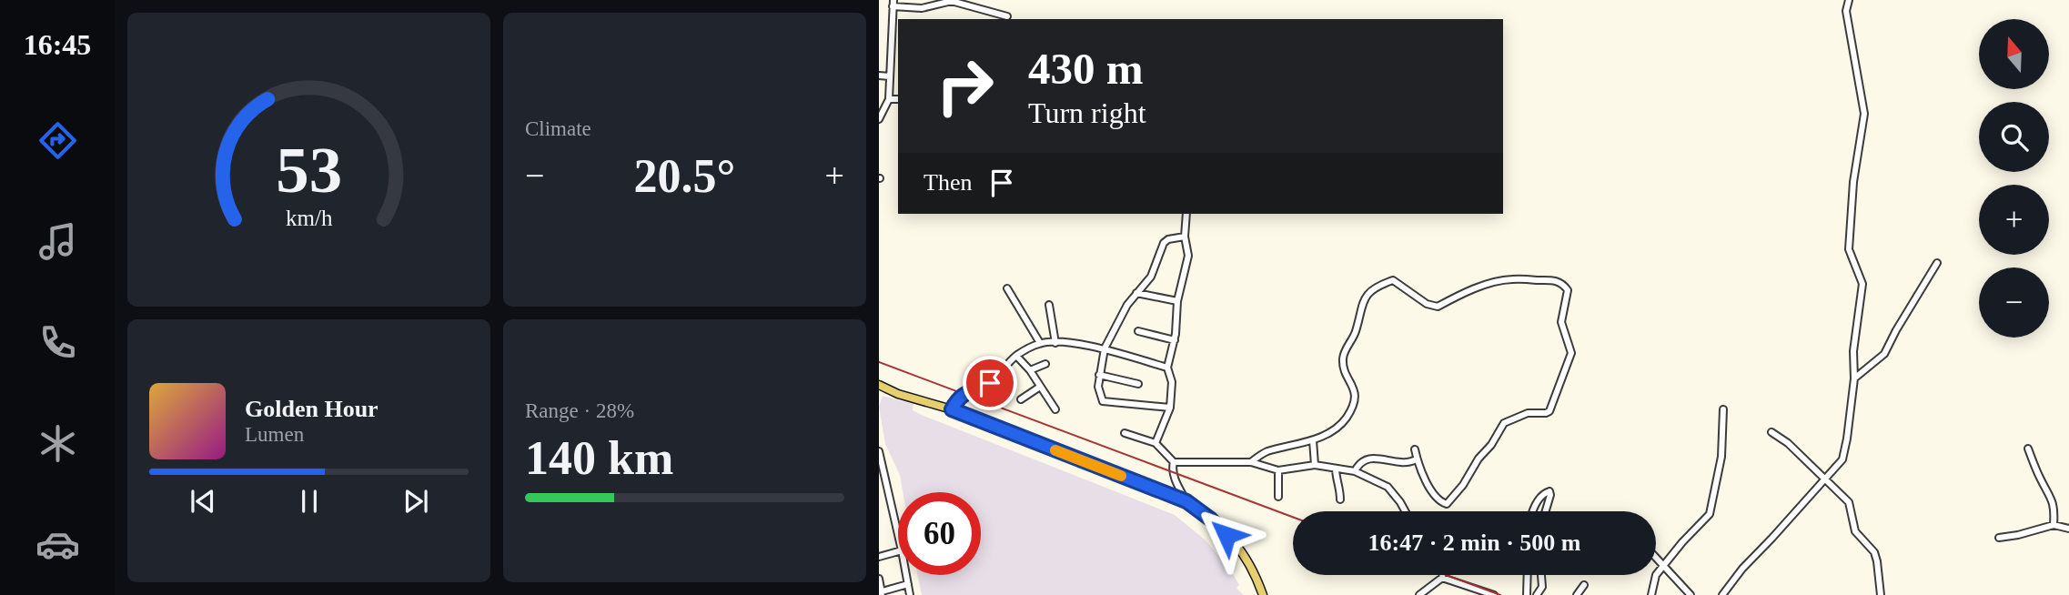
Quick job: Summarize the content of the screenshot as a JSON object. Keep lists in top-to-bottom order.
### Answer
{
  "north": "top",
  "page": {
    "tabs": "16:45",
    "tile": [
      "Climate",
      ["Range · 28%", "140 km"]
    ],
    "map_buttons": ["+", "−"],
    "turn": ["430 m", "Turn right"],
    "heat": ["−", "20.5°", "+"],
    "then": "Then",
    "song": ["Golden Hour", "Lumen"],
    "limit": "60",
    "trip": "16:47 · 2 min · 500 m",
    "gauge": ["53", "km/h"]
  }
}
